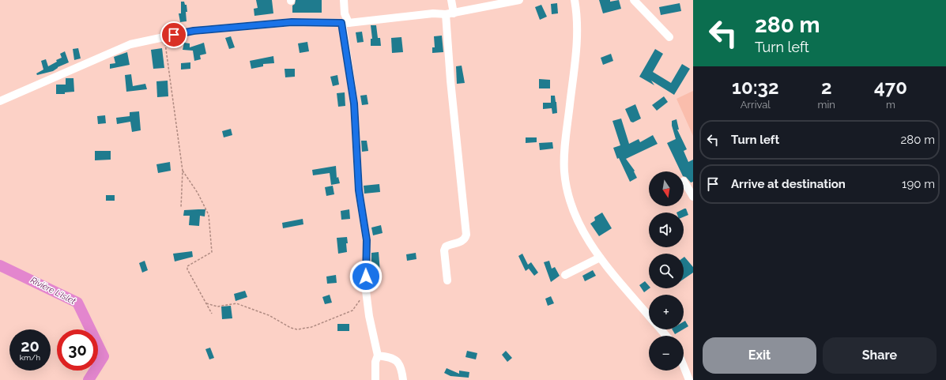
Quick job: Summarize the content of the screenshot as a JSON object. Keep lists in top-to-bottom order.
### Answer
{
  "water": ["Rivière L'Islet"],
  "north": "bottom",
  "page": {
    "turn": ["280 m", "Turn left"],
    "eta": [
      "10:32",
      "Arrival",
      "2",
      "min",
      "470",
      "m"
    ],
    "list": [
      {
        "name": "Turn left",
        "value": "280 m"
      },
      {
        "name": "Arrive at destination",
        "value": "190 m"
      }
    ],
    "map_buttons": ["+", "−"],
    "speed": "20 km/h",
    "limit": "30",
    "buttons": ["Exit", "Share"]
  }
}
